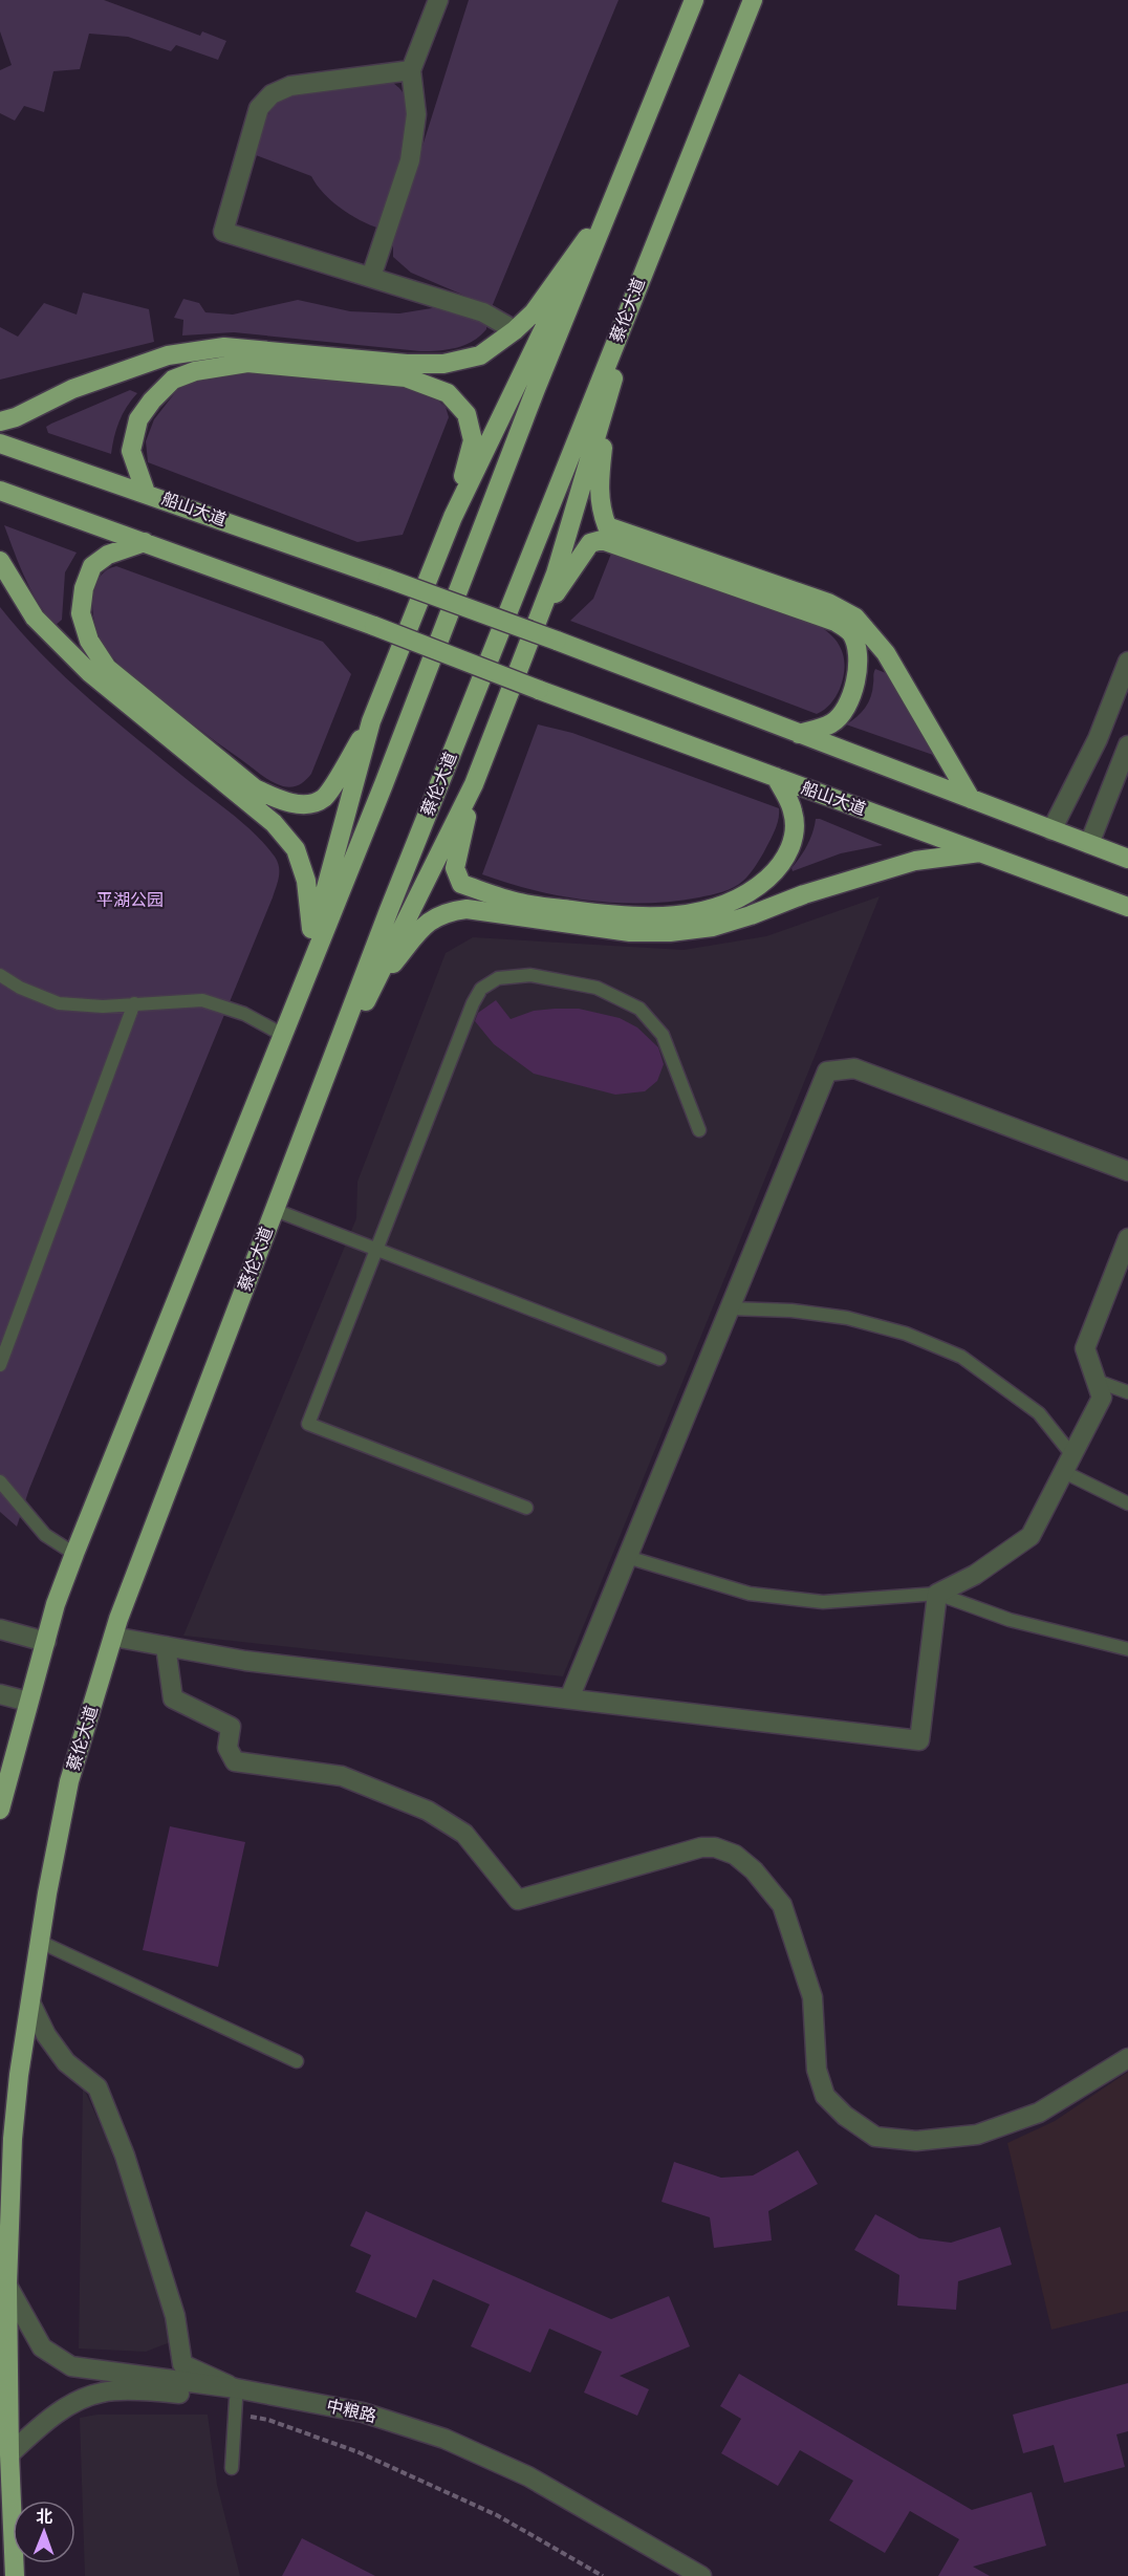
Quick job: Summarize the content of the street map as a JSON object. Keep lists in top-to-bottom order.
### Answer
{
  "streets": {
    "highway": ["蔡伦大道", "船山大道"],
    "street": ["中粮路"]
  },
  "crossings": [
    ["蔡伦大道", "中粮路"]
  ],
  "parks": ["平湖公园"],
  "north": "top"
}
